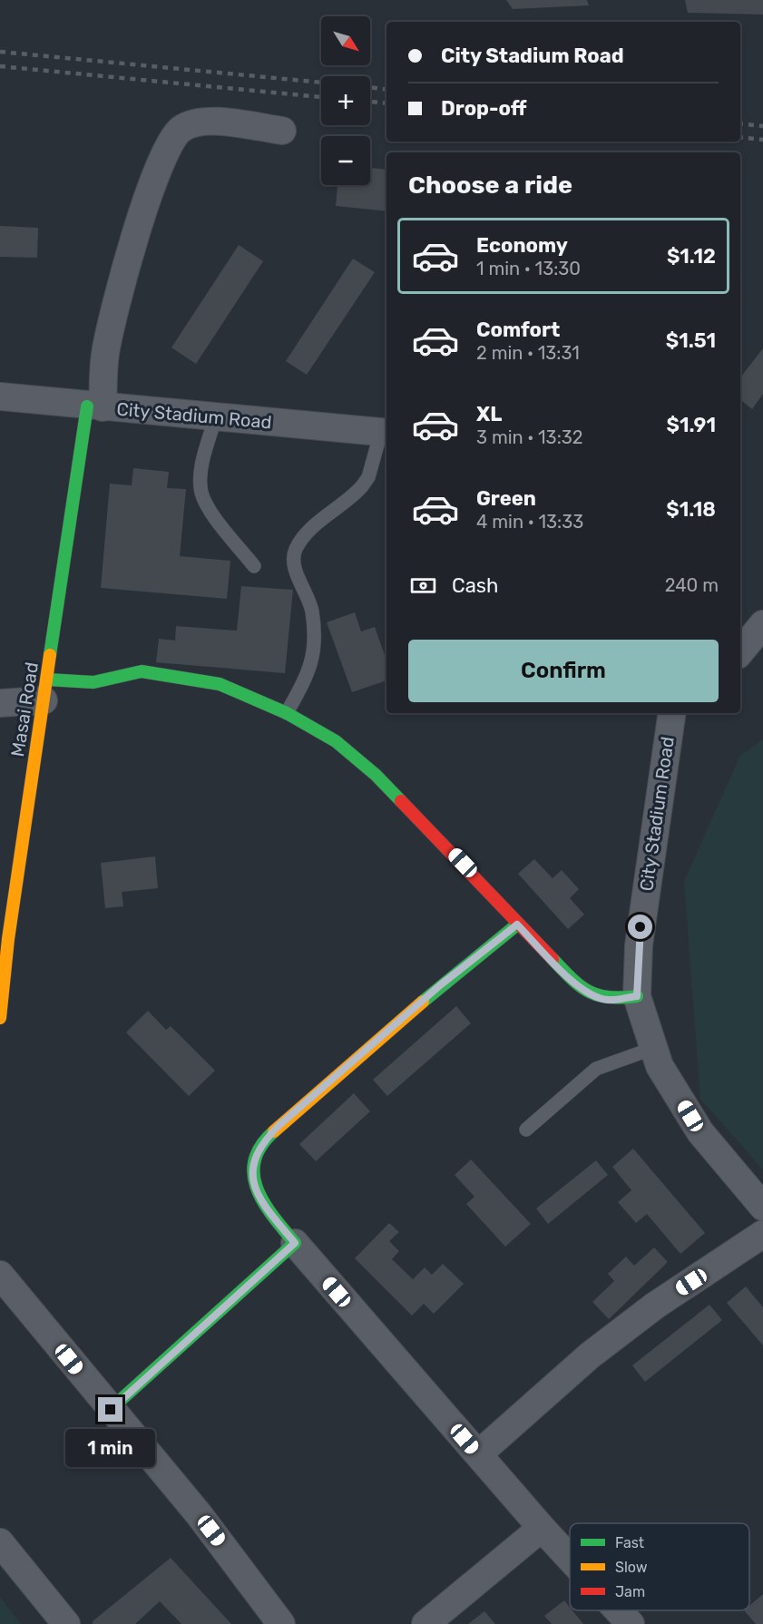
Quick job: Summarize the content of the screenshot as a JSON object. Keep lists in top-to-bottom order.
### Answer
{
  "streets": {
    "street": ["City Stadium Road", "Masai Road"]
  },
  "crossings": [
    ["City Stadium Road", "Masai Road"]
  ],
  "legend": ["Fast", "Slow", "Jam"],
  "north": "bottom right",
  "page": {
    "map_buttons": ["+", "−"],
    "banner": ["City Stadium Road", "Drop-off"],
    "heading": "Choose a ride",
    "list": [
      {
        "name": "Economy",
        "note": "1 min · 13:30",
        "value": "$1.12"
      },
      {
        "name": "Comfort",
        "note": "2 min · 13:31",
        "value": "$1.51"
      },
      {
        "name": "XL",
        "note": "3 min · 13:32",
        "value": "$1.91"
      },
      {
        "name": "Green",
        "note": "4 min · 13:33",
        "value": "$1.18"
      }
    ],
    "pay": ["Cash", "240 m"],
    "buttons": "Confirm",
    "bubble": "1 min"
  }
}
